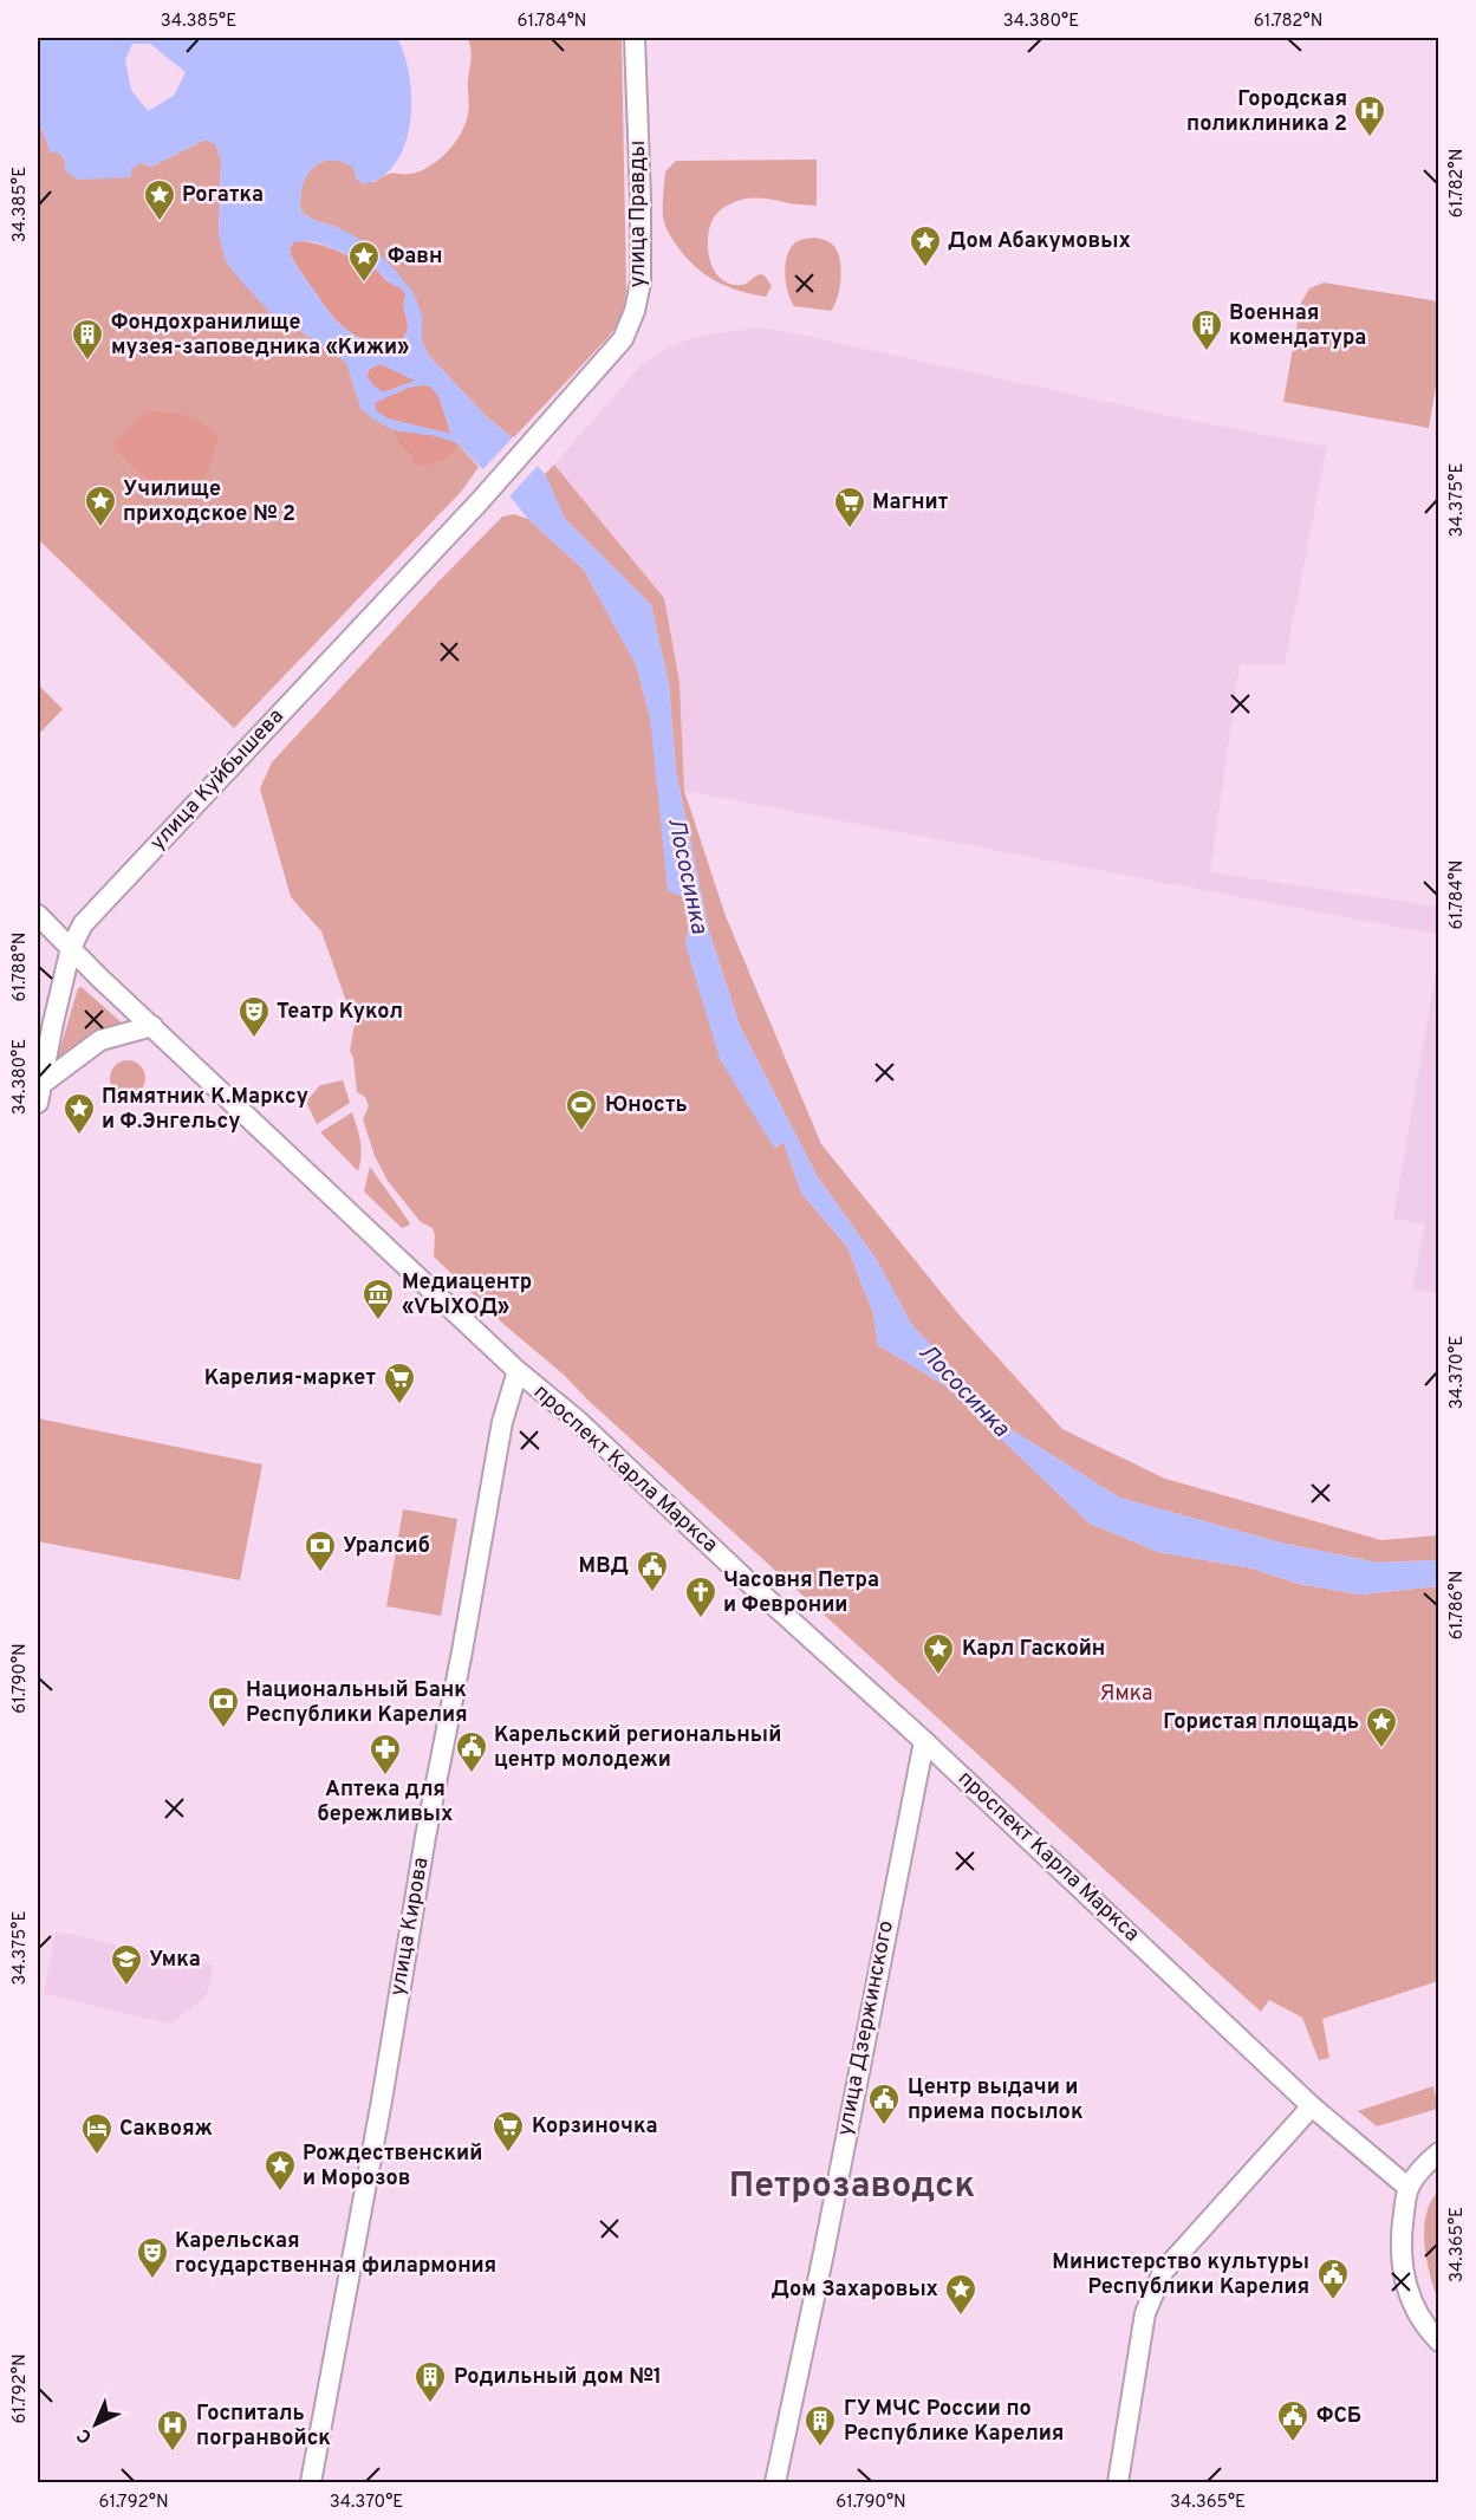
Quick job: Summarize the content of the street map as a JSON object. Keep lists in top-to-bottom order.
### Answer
{
  "streets": {
    "main road": [
      "улица Правды",
      "улица Куйбышева",
      "проспект Карла Маркса",
      "улица Кирова",
      "улица Дзержинского"
    ]
  },
  "crossings": [
    ["улица Правды", "улица Куйбышева"],
    ["улица Куйбышева", "проспект Карла Маркса"],
    ["проспект Карла Маркса", "улица Кирова"],
    ["проспект Карла Маркса", "улица Дзержинского"]
  ],
  "districts": ["Петрозаводск"],
  "water": ["Лососинка"],
  "parks": ["Ямка"],
  "places": {
    "hospital": ["Городская поликлиника 2", "Госпиталь погранвойск"],
    "place": [
      "Рогатка",
      "Дом Абакумовых",
      "Фавн",
      "Училище приходское № 2",
      "Пямятник К.Марксу и Ф.Энгельсу",
      "Карл Гаскойн",
      "Гористая площадь",
      "Рождественский и Морозов",
      "Дом Захаровых"
    ],
    "building": [
      "Военная комендатура",
      "Фондохранилище музея-заповедника «Кижи»",
      "Родильный дом №1",
      "ГУ МЧС России по Республике Карелия"
    ],
    "supermarket": ["Магнит", "Карелия-маркет", "Корзиночка"],
    "theatre": ["Театр Кукол", "Карельская государственная филармония"],
    "sports": ["Юность"],
    "museum": ["Медиацентр «ѴЫХОД»"],
    "bank": ["Уралсиб", "Национальный Банк Республики Карелия"],
    "public building": [
      "МВД",
      "Карельский региональный центр молодежи",
      "Центр выдачи и приема посылок",
      "Министерство культуры Республики Карелия",
      "ФСБ"
    ],
    "church": ["Часовня Петра и Февронии"],
    "pharmacy": ["Аптека для бережливых"],
    "school or university": ["Умка"],
    "hotel": ["Саквояж"]
  },
  "north": "bottom left",
  "coordinates": [
    "34.385°E",
    "61.784°N",
    "34.380°E",
    "61.782°N",
    "34.375°E",
    "61.788°N",
    "34.370°E",
    "61.786°N",
    "61.790°N",
    "34.365°E",
    "61.792°N"
  ]
}
